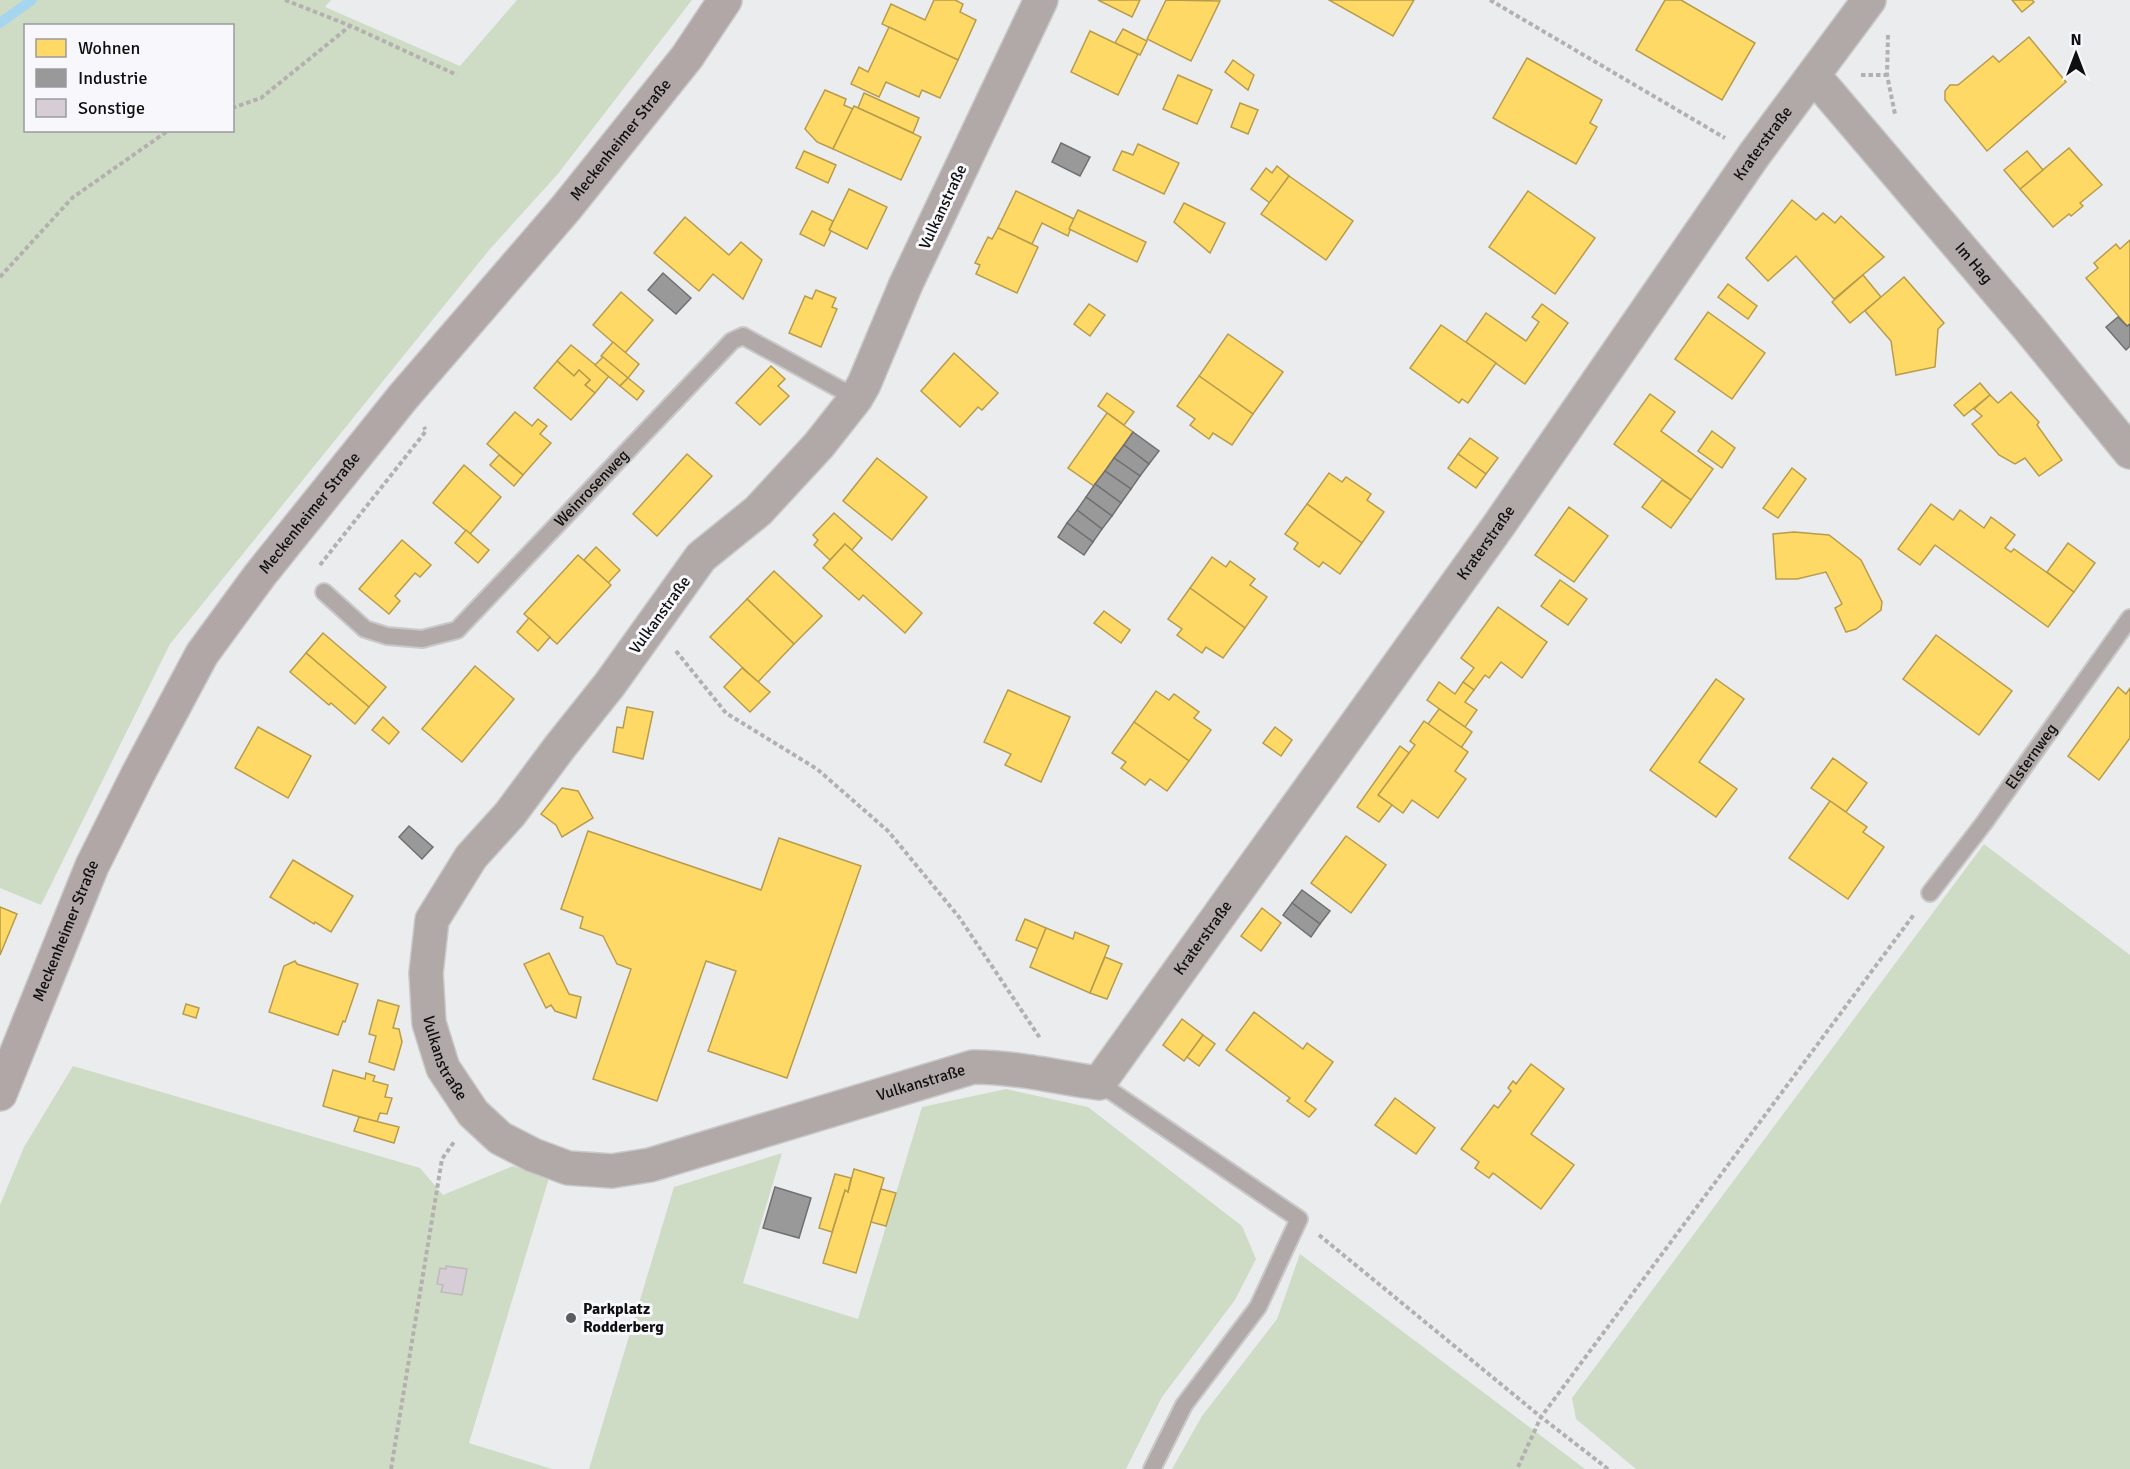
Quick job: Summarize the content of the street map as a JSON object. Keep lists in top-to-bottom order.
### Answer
{
  "streets": {
    "main road": ["Meckenheimer Straße"],
    "street": ["Kraterstraße", "Vulkanstraße", "Im Hag"],
    "lane": ["Weinrosenweg", "Elsternweg"]
  },
  "crossings": [
    ["Kraterstraße", "Vulkanstraße"],
    ["Kraterstraße", "Im Hag"],
    ["Vulkanstraße", "Weinrosenweg"]
  ],
  "places": ["Parkplatz Rodderberg"],
  "legend": ["Wohnen", "Industrie", "Sonstige"],
  "north": "top"
}
